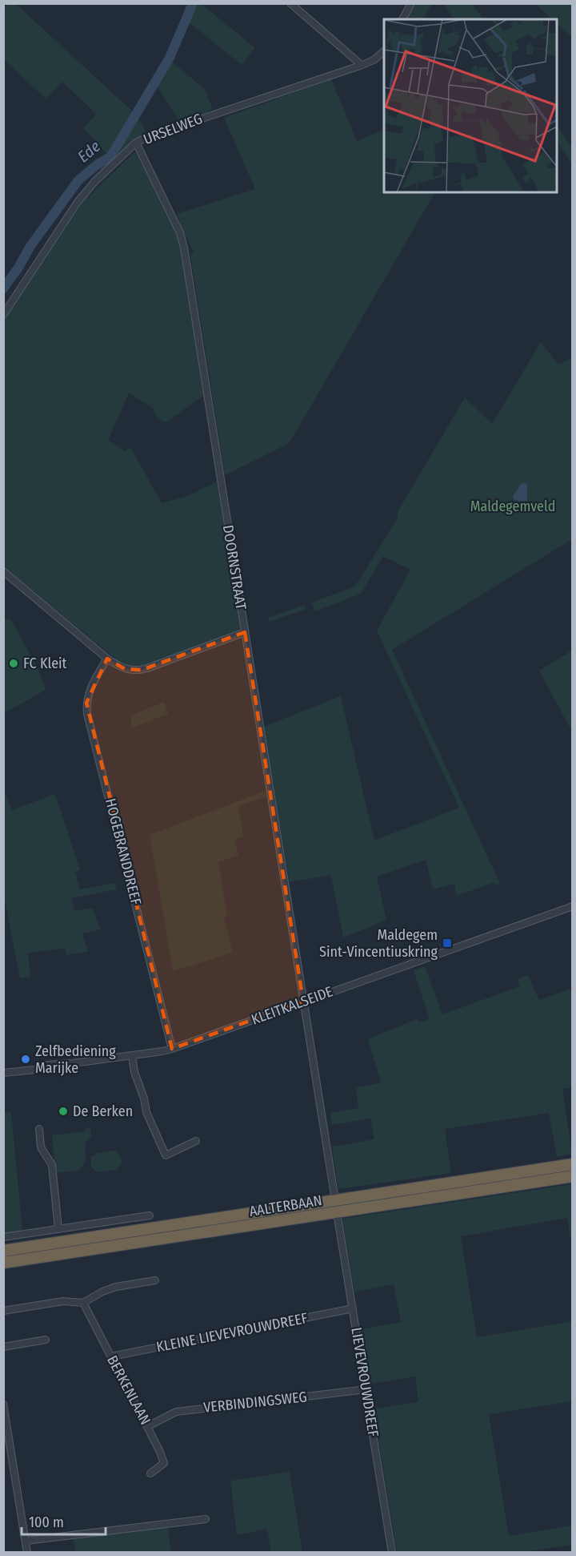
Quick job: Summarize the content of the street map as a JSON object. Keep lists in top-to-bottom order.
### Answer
{
  "streets": {
    "highway": ["AALTERBAAN"],
    "street": [
      "URSELWEG",
      "DOORNSTRAAT",
      "HOGEBRANDDREEF",
      "KLEITKALSEIDE",
      "KLEINE LIEVEVROUWDREEF",
      "LIEVEVROUWDREEF",
      "BERKENLAAN",
      "VERBINDINGSWEG"
    ]
  },
  "crossings": [
    ["URSELWEG", "DOORNSTRAAT"],
    ["DOORNSTRAAT", "KLEITKALSEIDE"],
    ["HOGEBRANDDREEF", "KLEITKALSEIDE"],
    ["AALTERBAAN", "LIEVEVROUWDREEF"],
    ["KLEINE LIEVEVROUWDREEF", "LIEVEVROUWDREEF"],
    ["KLEINE LIEVEVROUWDREEF", "BERKENLAAN"],
    ["LIEVEVROUWDREEF", "VERBINDINGSWEG"],
    ["BERKENLAAN", "VERBINDINGSWEG"]
  ],
  "water": ["Ede"],
  "parks": ["Maldegemveld"],
  "places": {
    "other": ["FC Kleit", "Zelfbediening Marijke", "De Berken"],
    "transit": ["Maldegem Sint-Vincentiuskring"]
  },
  "scale_bar": "100 m"
}
